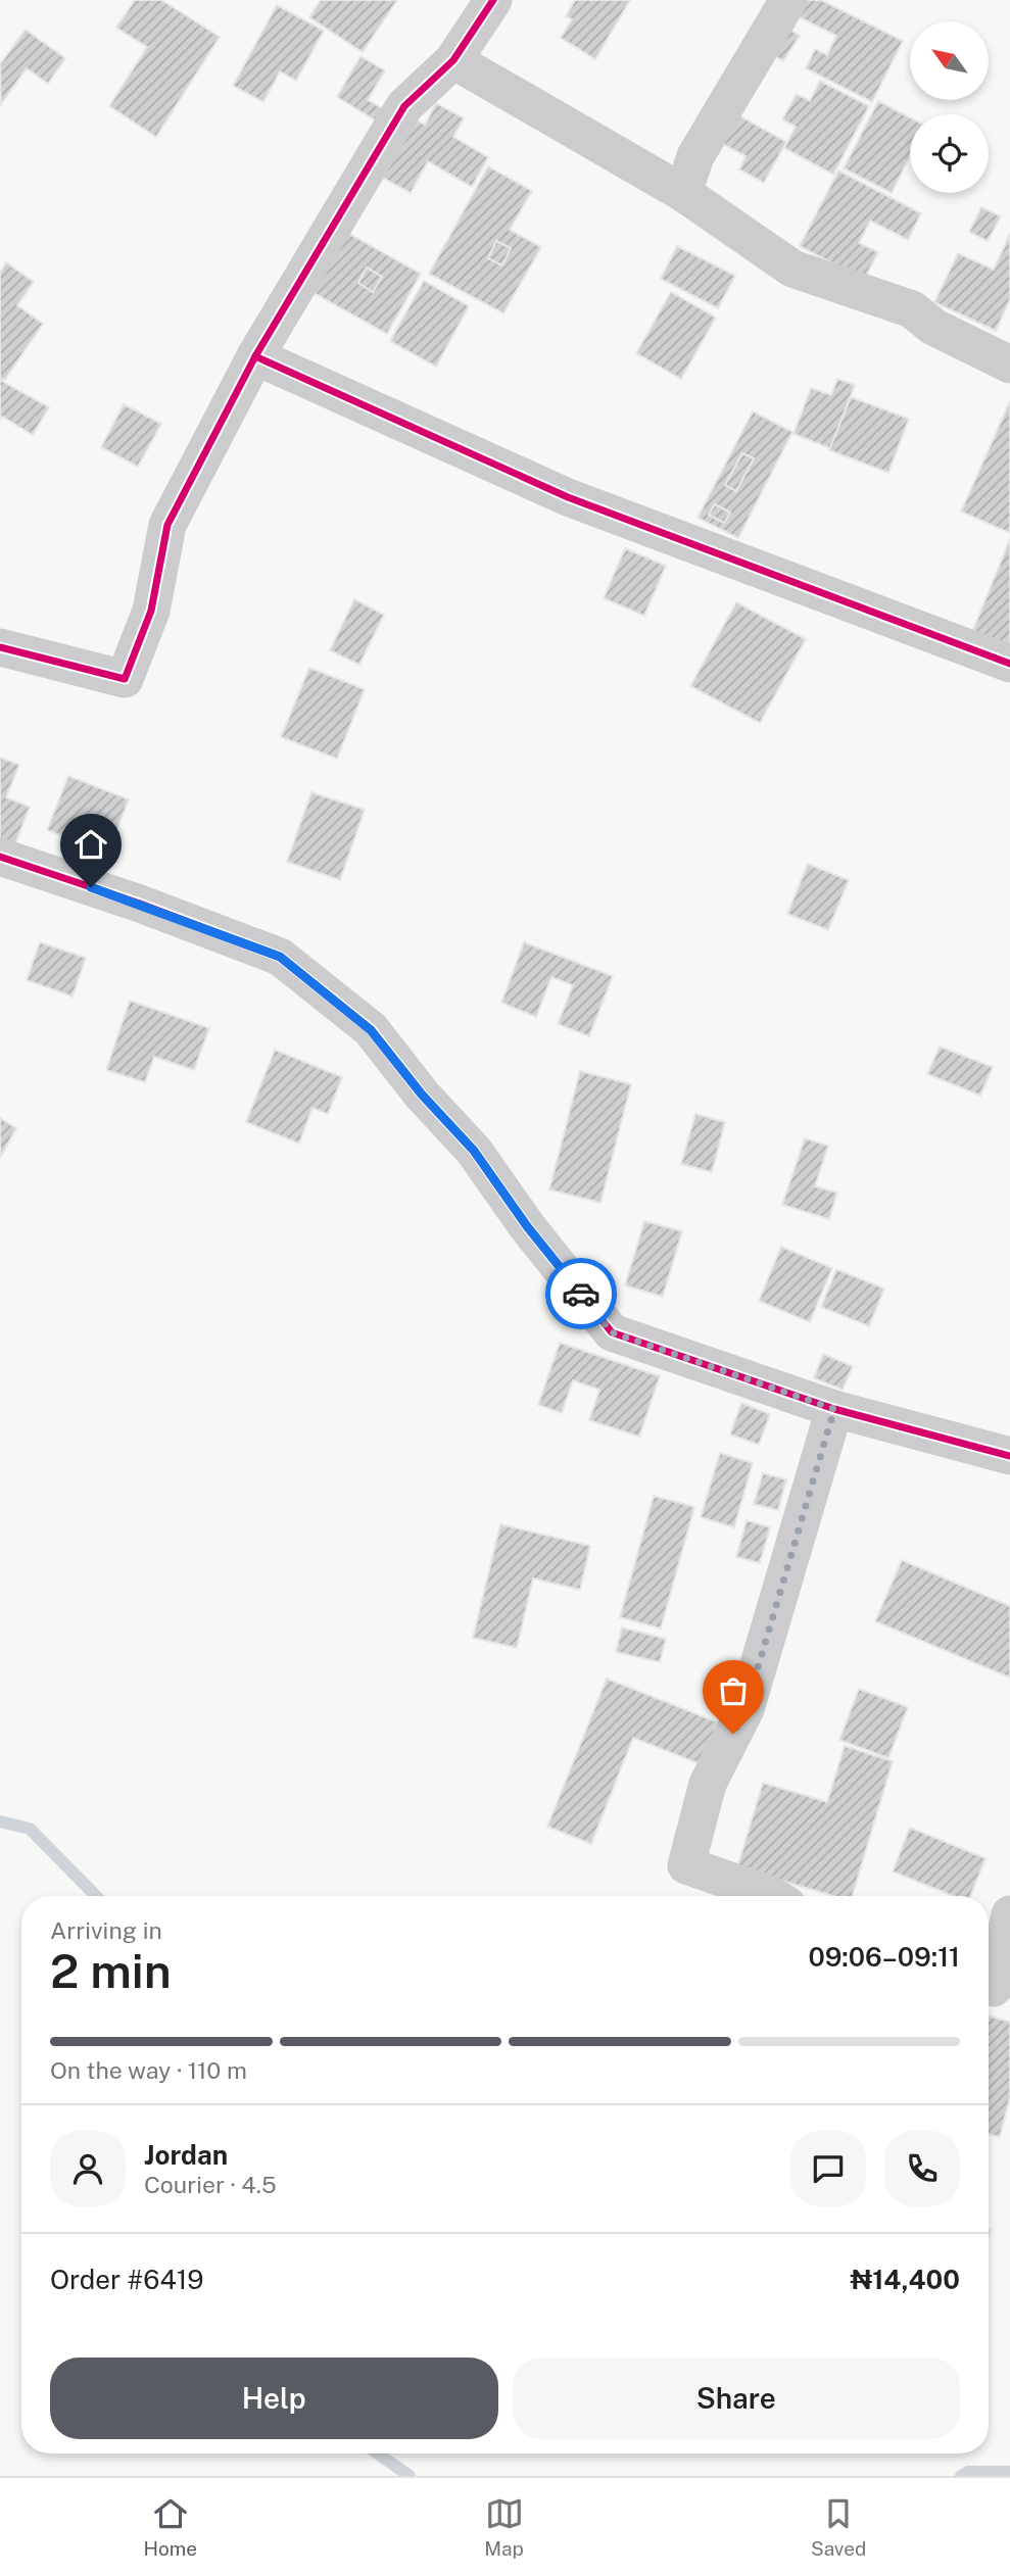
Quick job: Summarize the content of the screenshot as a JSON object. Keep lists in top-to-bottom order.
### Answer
{
  "north": "top left",
  "page": {
    "heading": ["2 min", "Arriving in", "09:06–09:11"],
    "panel": [
      "Jordan",
      "Courier · 4.5",
      "Order #6419",
      "₦14,400"
    ],
    "bar": "On the way · 110 m",
    "buttons": ["Help", "Share"],
    "tabs": ["Home", "Map", "Saved"]
  }
}
